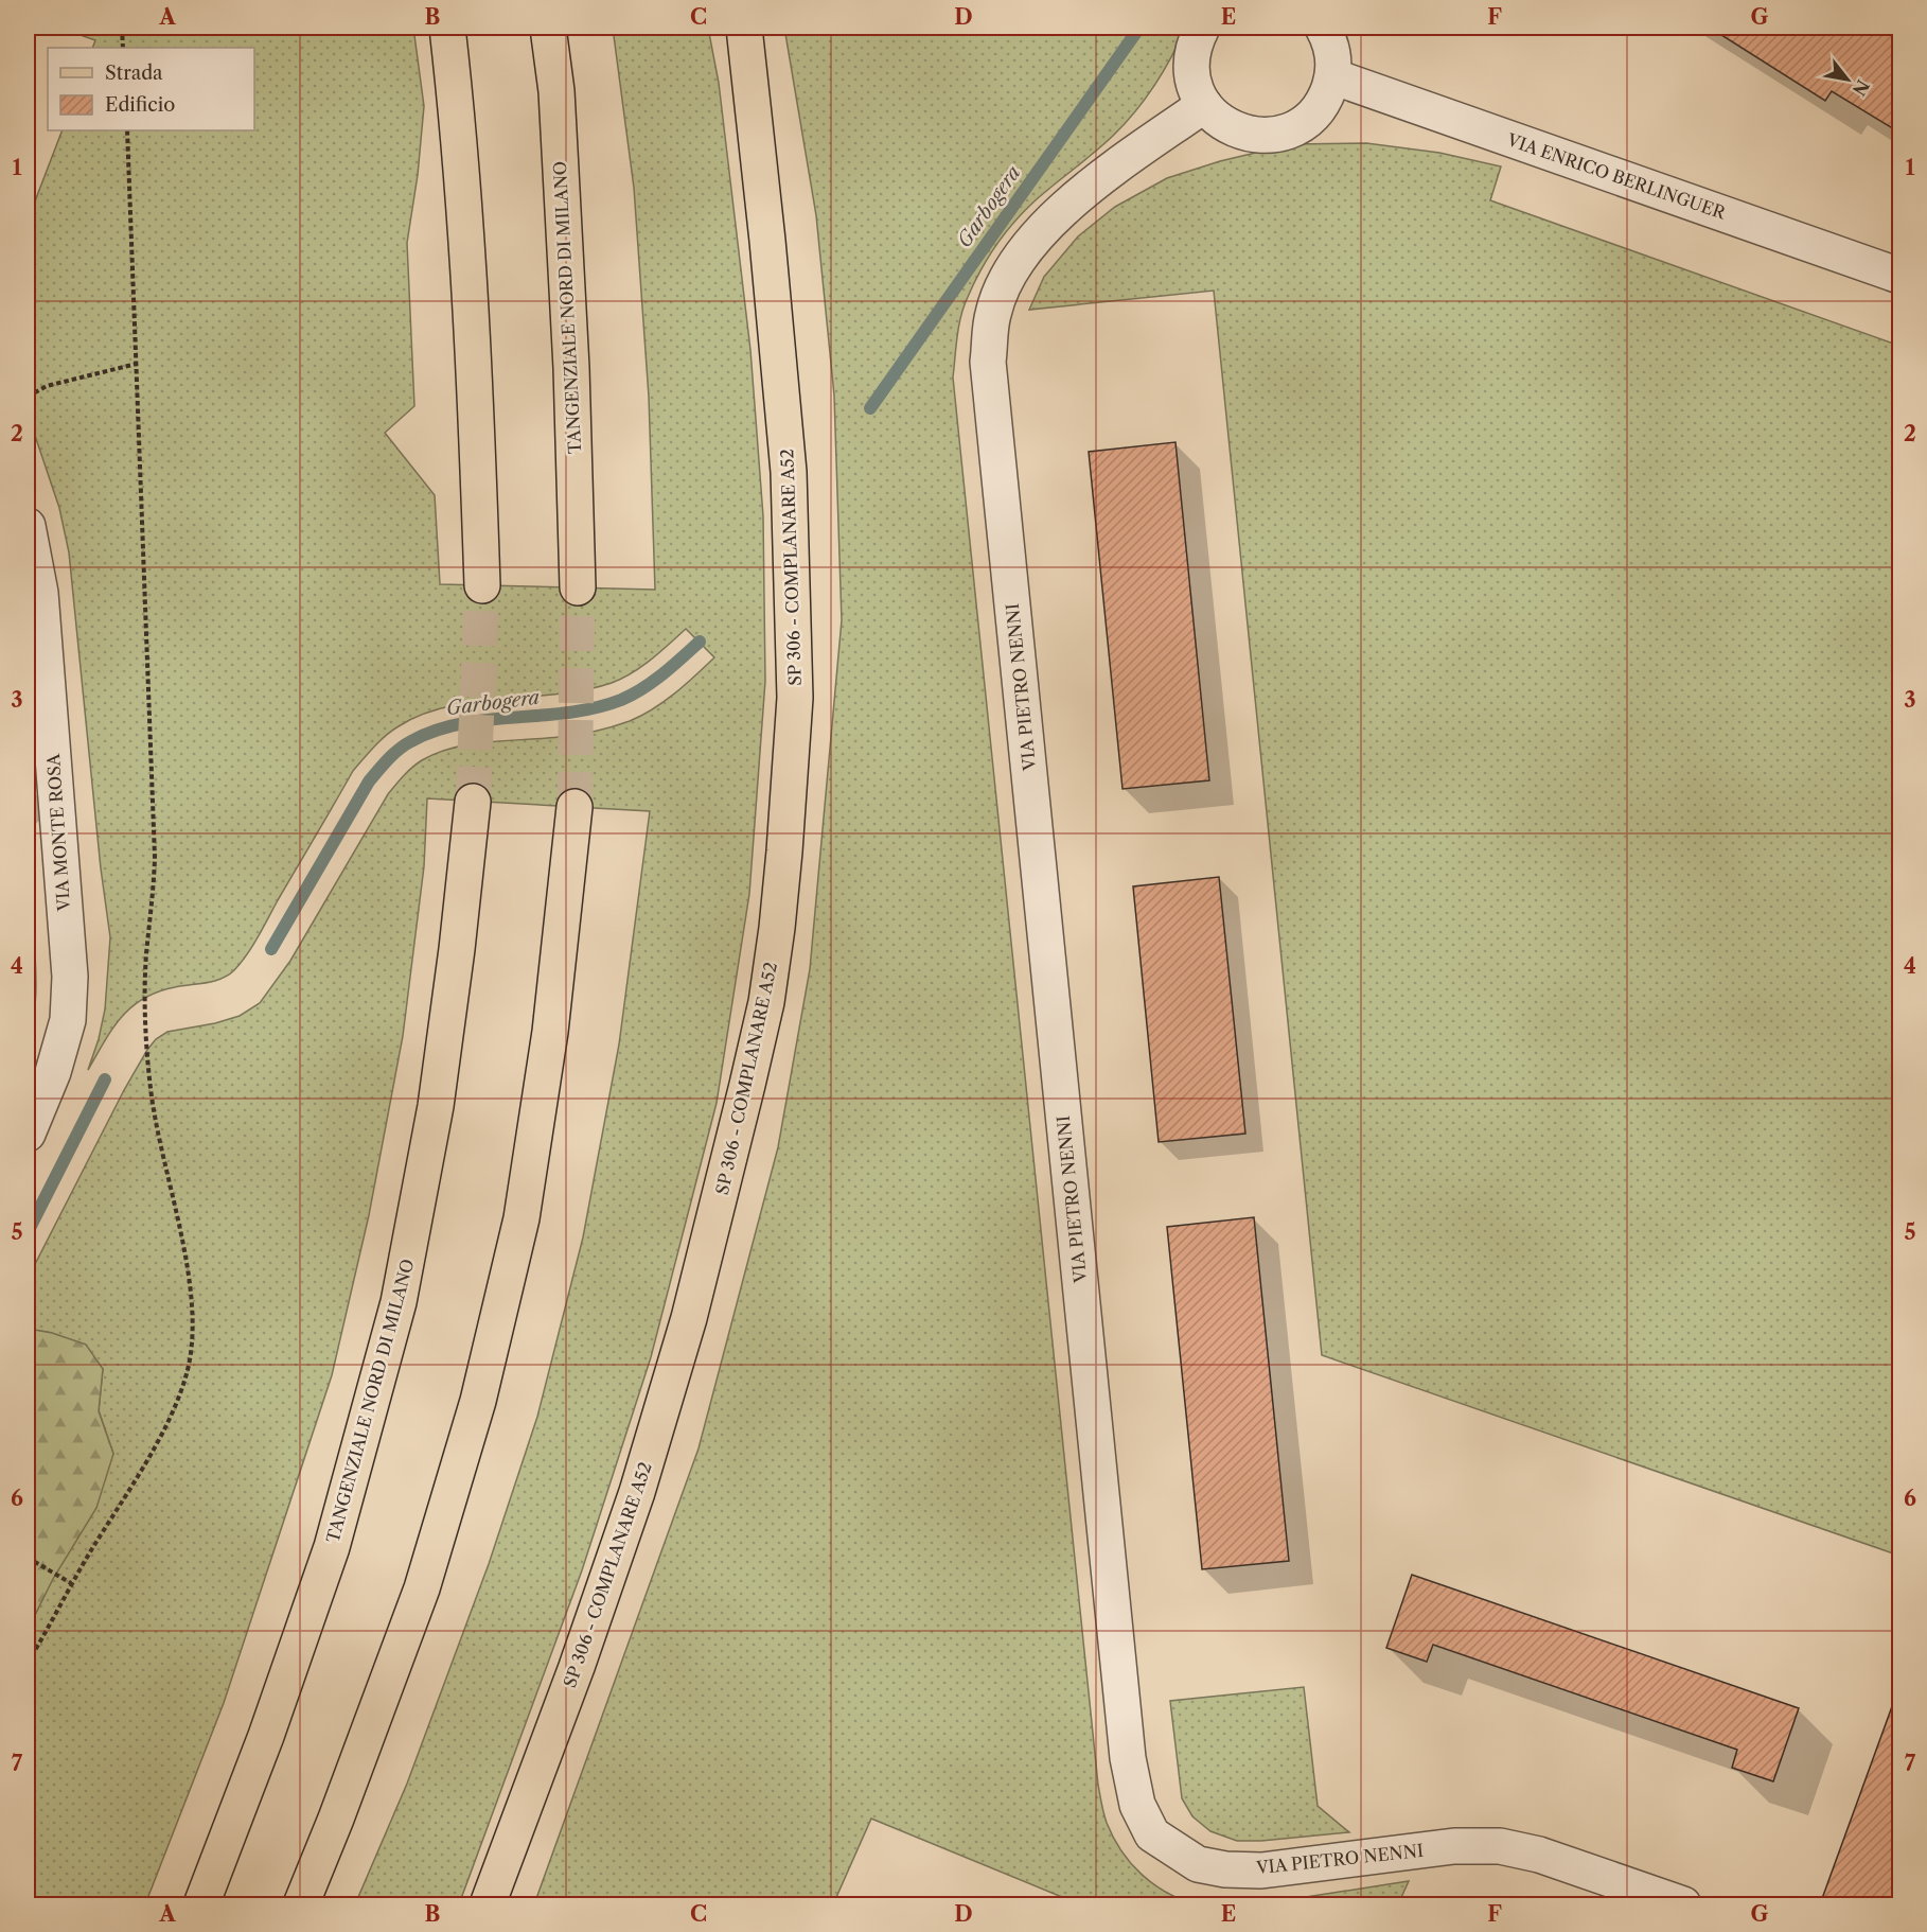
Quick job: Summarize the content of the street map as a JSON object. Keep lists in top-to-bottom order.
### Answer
{
  "streets": {
    "main road": ["TANGENZIALE NORD DI MILANO", "SP 306 - COMPLANARE A52"],
    "street": ["VIA ENRICO BERLINGUER", "VIA PIETRO NENNI", "VIA MONTE ROSA"]
  },
  "water": ["Garbogera"],
  "legend": ["Strada", "Edificio"],
  "north": "bottom right",
  "grid": {
    "columns": [
      "A",
      "B",
      "C",
      "D",
      "E",
      "F",
      "G"
    ],
    "rows": [
      "1",
      "2",
      "3",
      "4",
      "5",
      "6",
      "7"
    ]
  }
}
